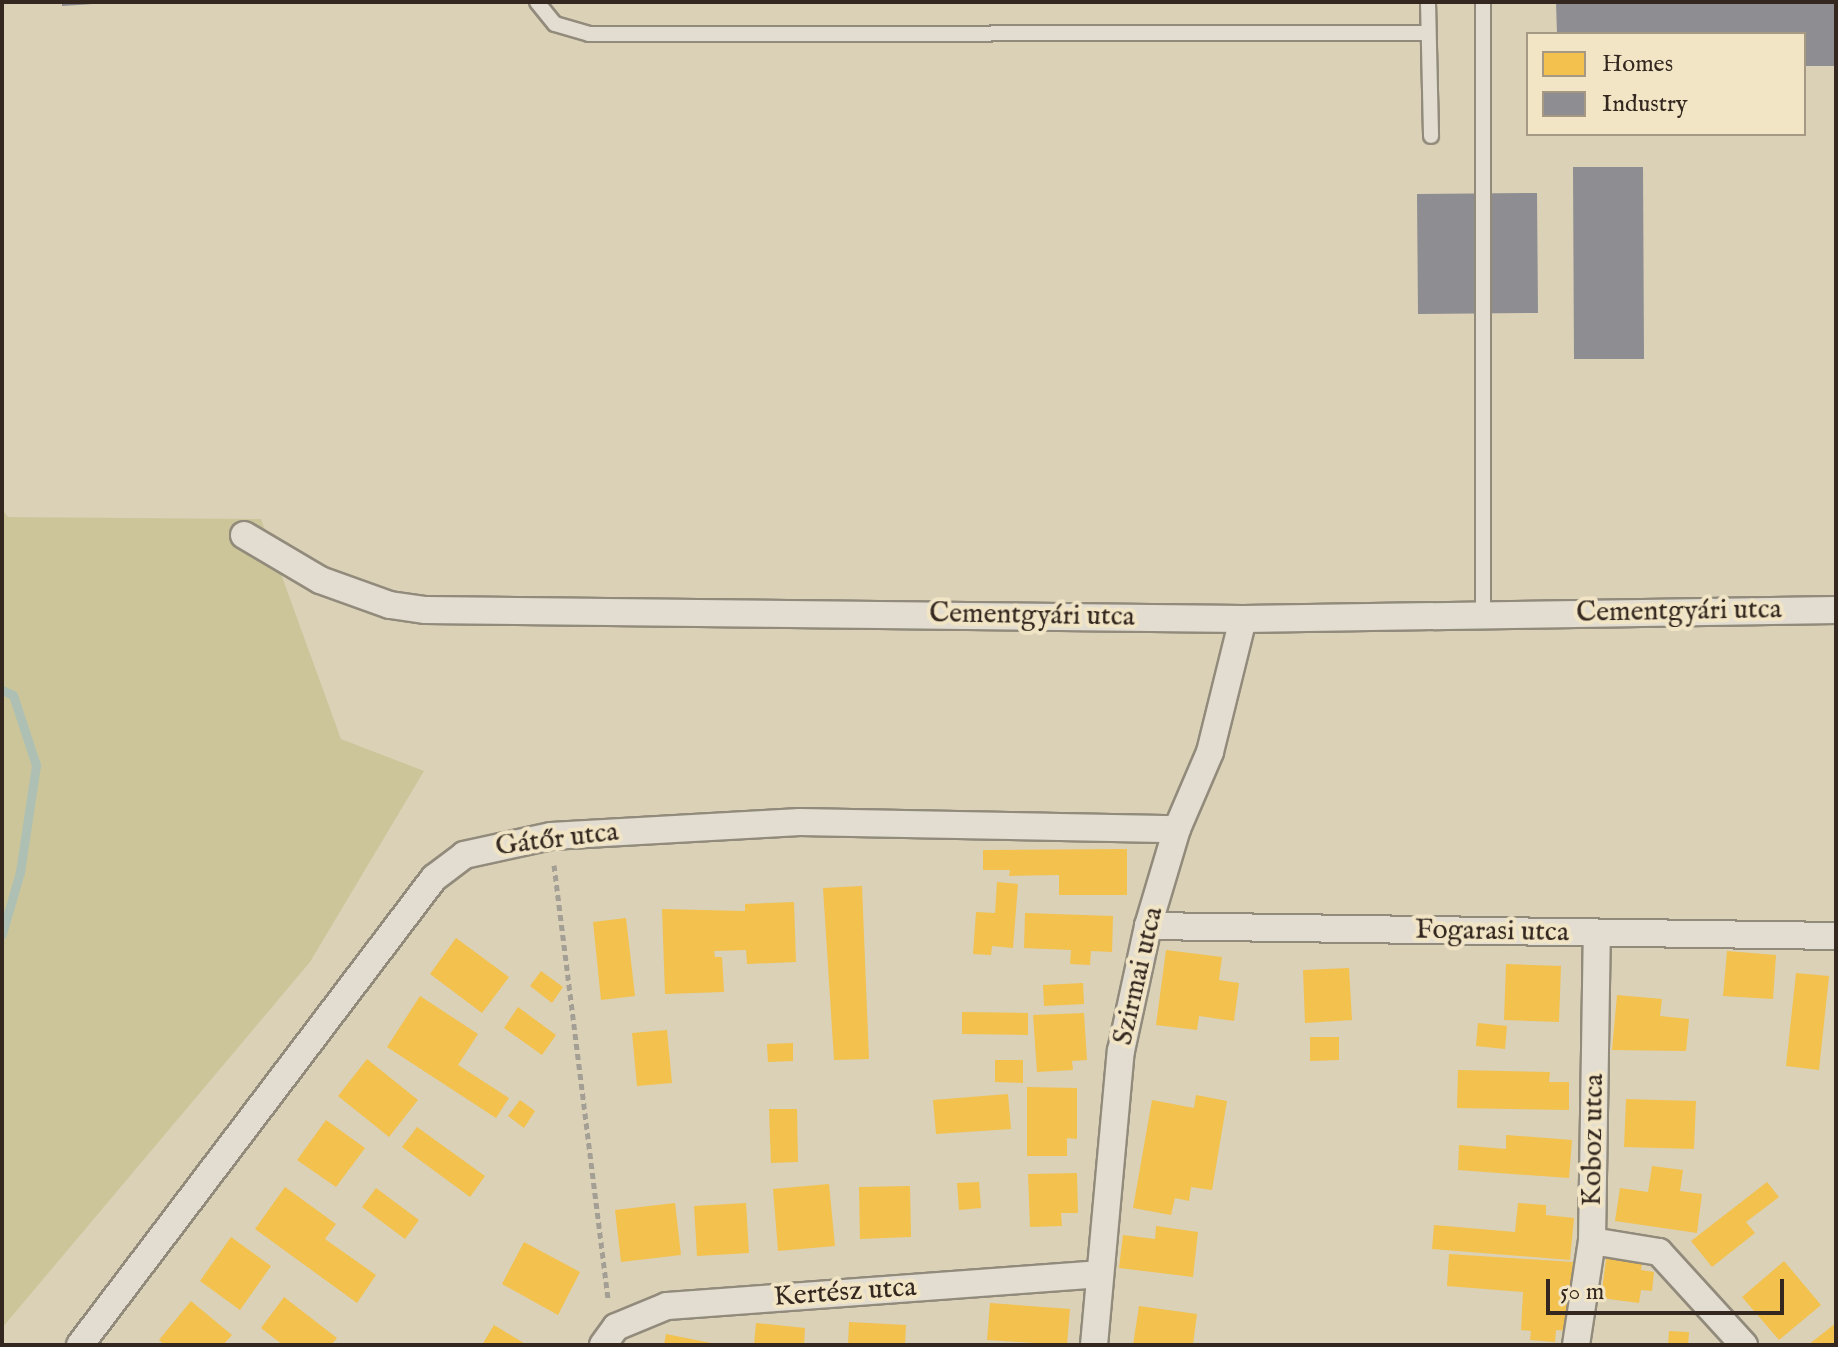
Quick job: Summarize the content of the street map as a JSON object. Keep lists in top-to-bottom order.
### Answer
{
  "streets": {
    "street": [
      "Cementgyári utca",
      "Gátőr utca",
      "Fogarasi utca",
      "Szirmai utca",
      "Koboz utca",
      "Kertész utca"
    ]
  },
  "crossings": [
    ["Cementgyári utca", "Szirmai utca"],
    ["Gátőr utca", "Szirmai utca"],
    ["Fogarasi utca", "Szirmai utca"],
    ["Fogarasi utca", "Koboz utca"],
    ["Szirmai utca", "Kertész utca"]
  ],
  "legend": ["Homes", "Industry"],
  "scale_bar": "50 m"
}
